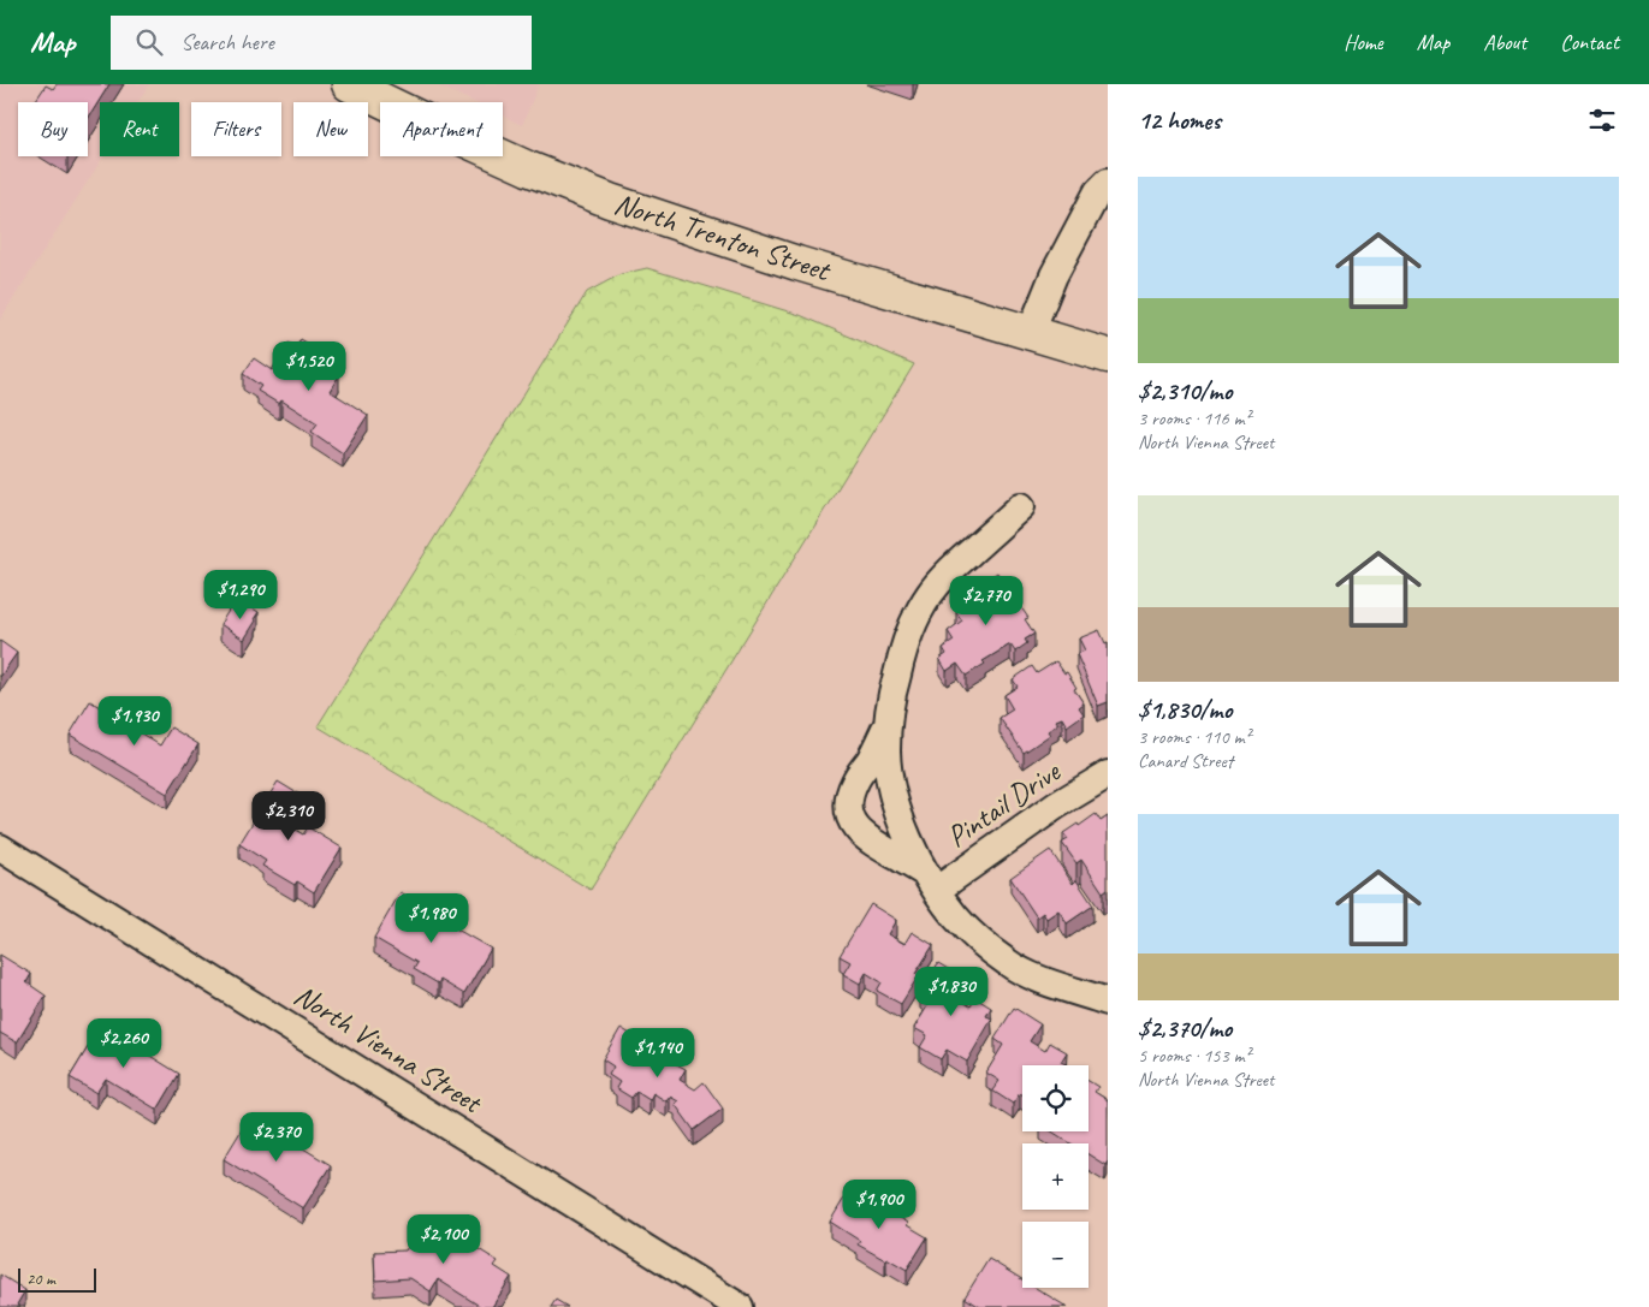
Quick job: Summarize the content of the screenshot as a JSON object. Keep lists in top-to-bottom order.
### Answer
{
  "streets": {
    "highway": ["North Trenton Street"],
    "street": ["Pintail Drive", "North Vienna Street"]
  },
  "scale_bar": "20 m",
  "page": {
    "header": "Map",
    "search": "Search here",
    "nav": [
      "Home",
      "Map",
      "About",
      "Contact"
    ],
    "heading": "12 homes",
    "chip": [
      "Buy",
      "Rent",
      "Filters",
      "New",
      "Apartment"
    ],
    "list": [
      {
        "name": "$2,310/mo",
        "note": "3 rooms · 116 m² · North Vienna Street"
      },
      {
        "name": "$1,830/mo",
        "note": "3 rooms · 110 m² · Canard Street"
      },
      {
        "name": "$2,370/mo",
        "note": "5 rooms · 153 m² · North Vienna Street"
      }
    ],
    "price": [
      "$1,520",
      "$1,290",
      "$2,770",
      "$1,930",
      "$2,310",
      "$1,980",
      "$1,830",
      "$2,260",
      "$1,140",
      "$2,370",
      "$1,900",
      "$2,100"
    ],
    "map_buttons": ["+", "−"],
    "scale": "20 m"
  }
}
